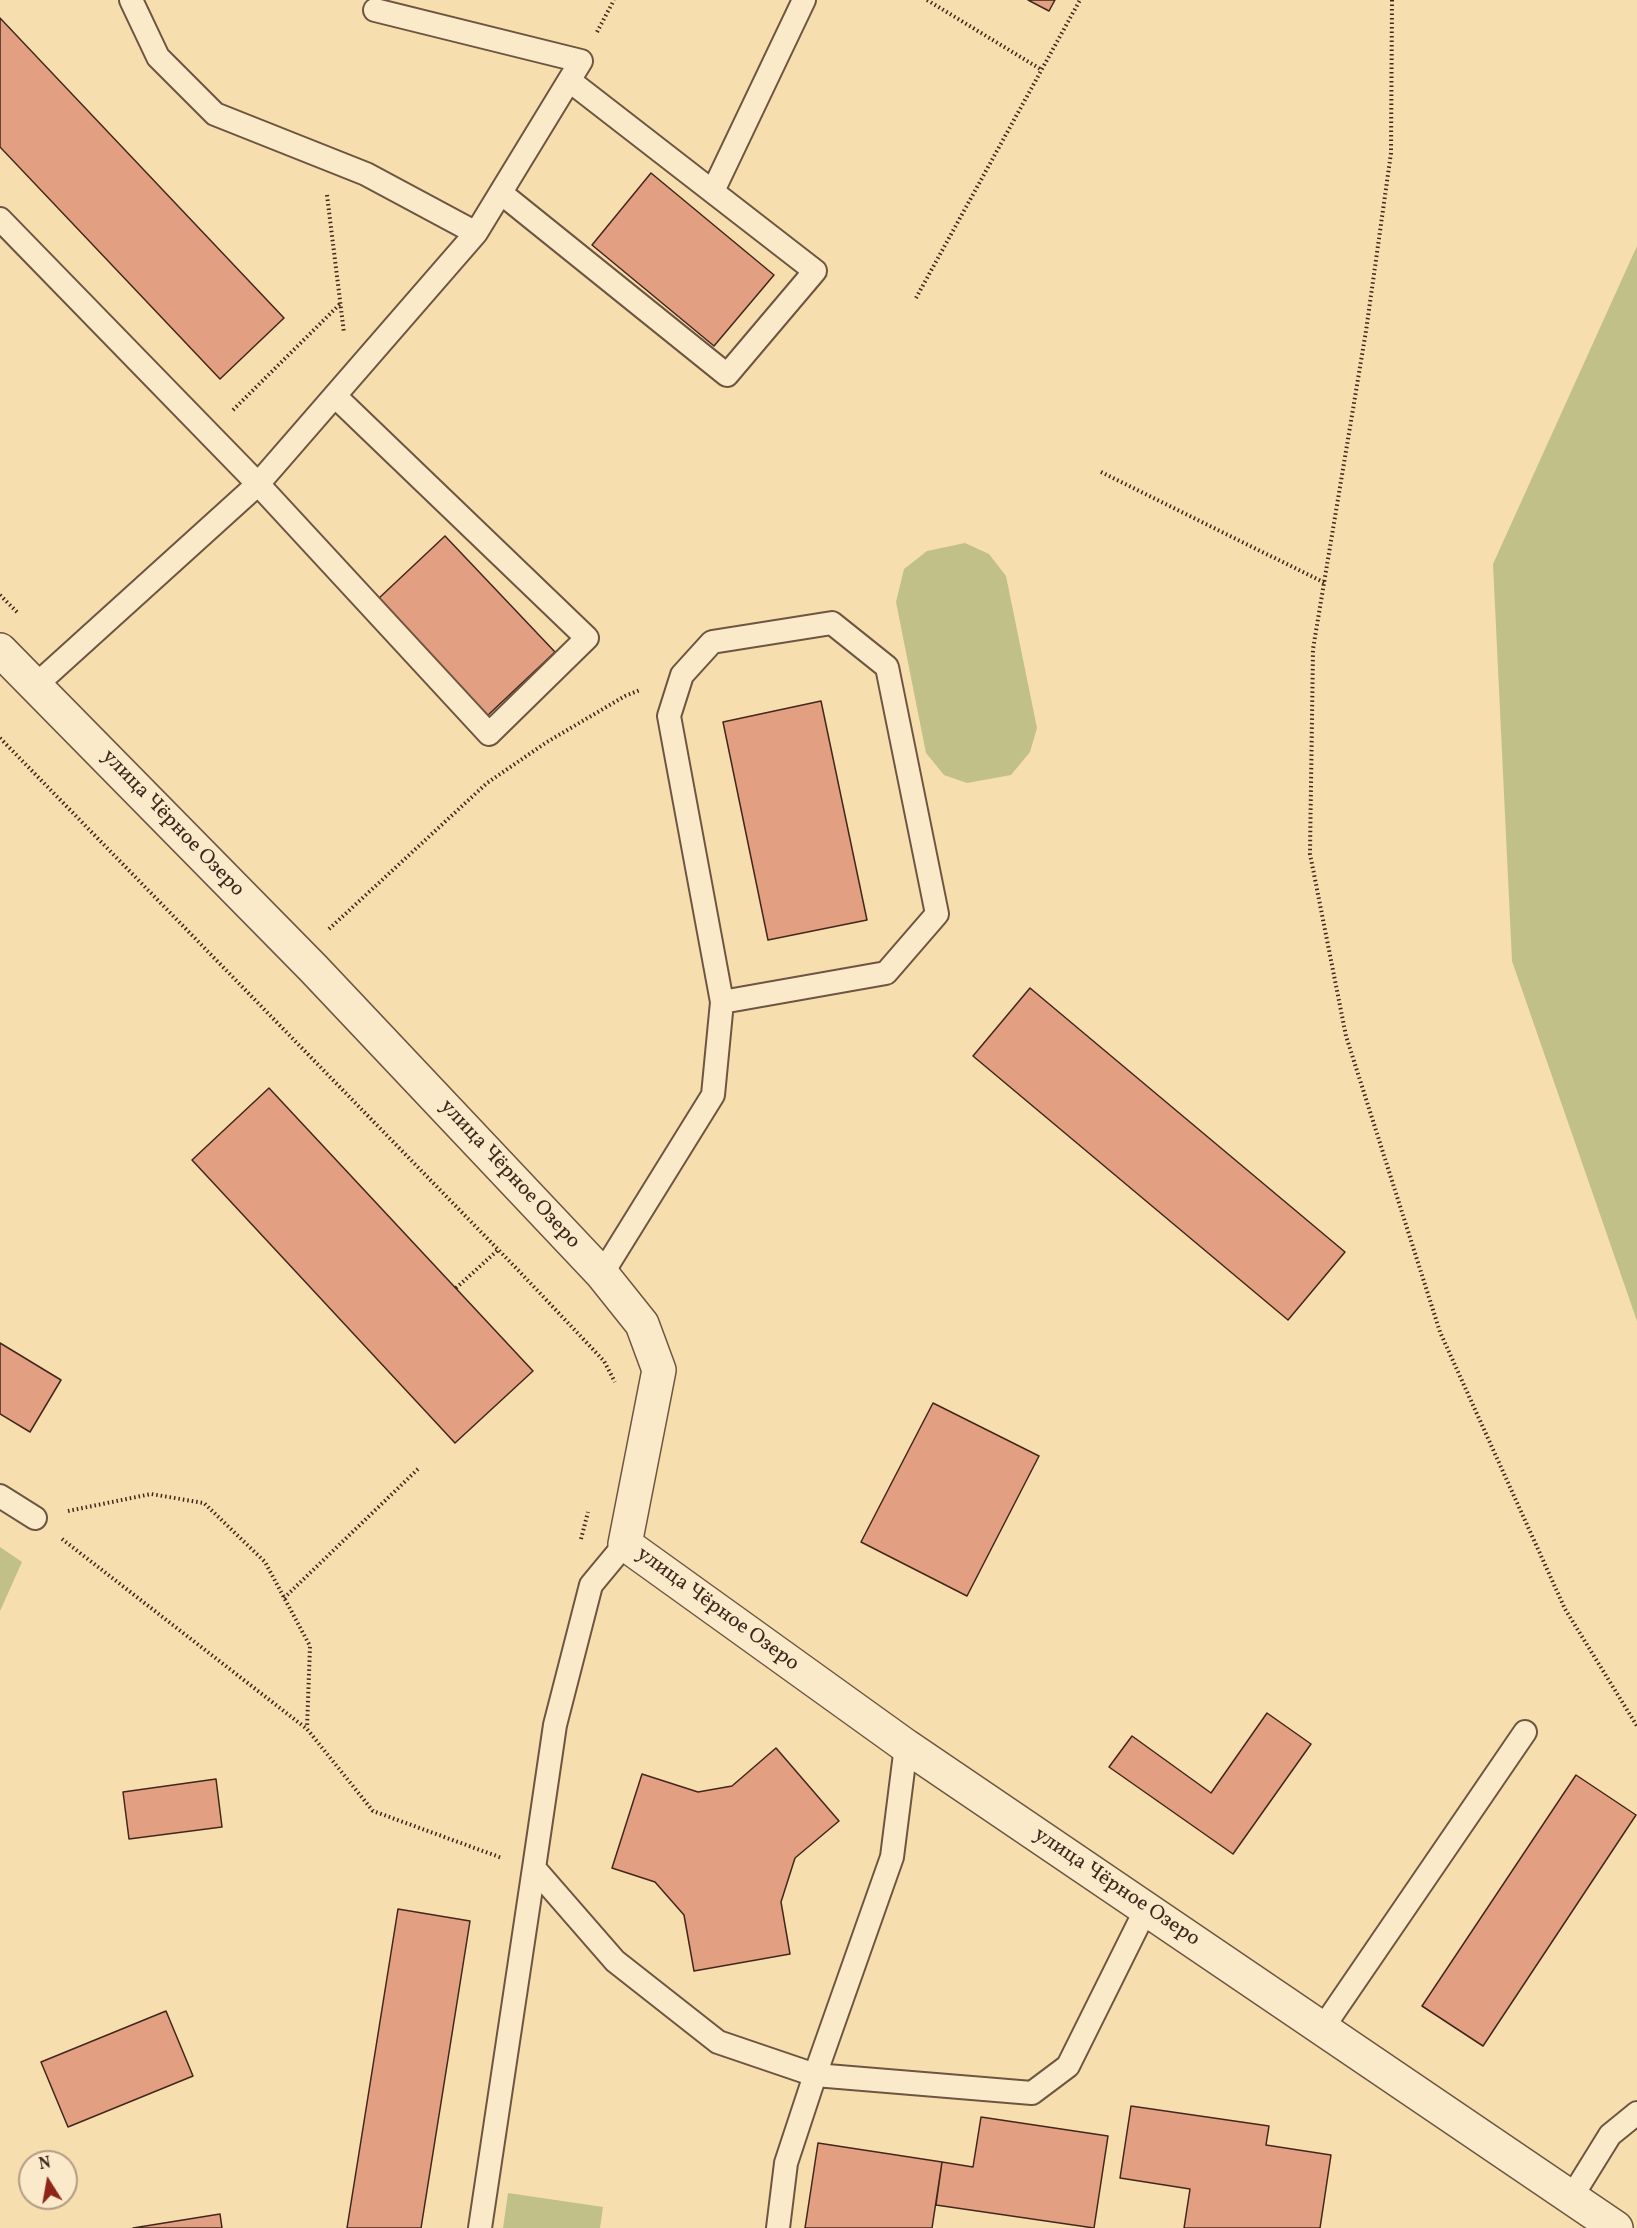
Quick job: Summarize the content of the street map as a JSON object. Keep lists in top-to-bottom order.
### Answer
{
  "streets": {
    "street": ["улица Чёрное Озеро"]
  },
  "north": "top"
}
